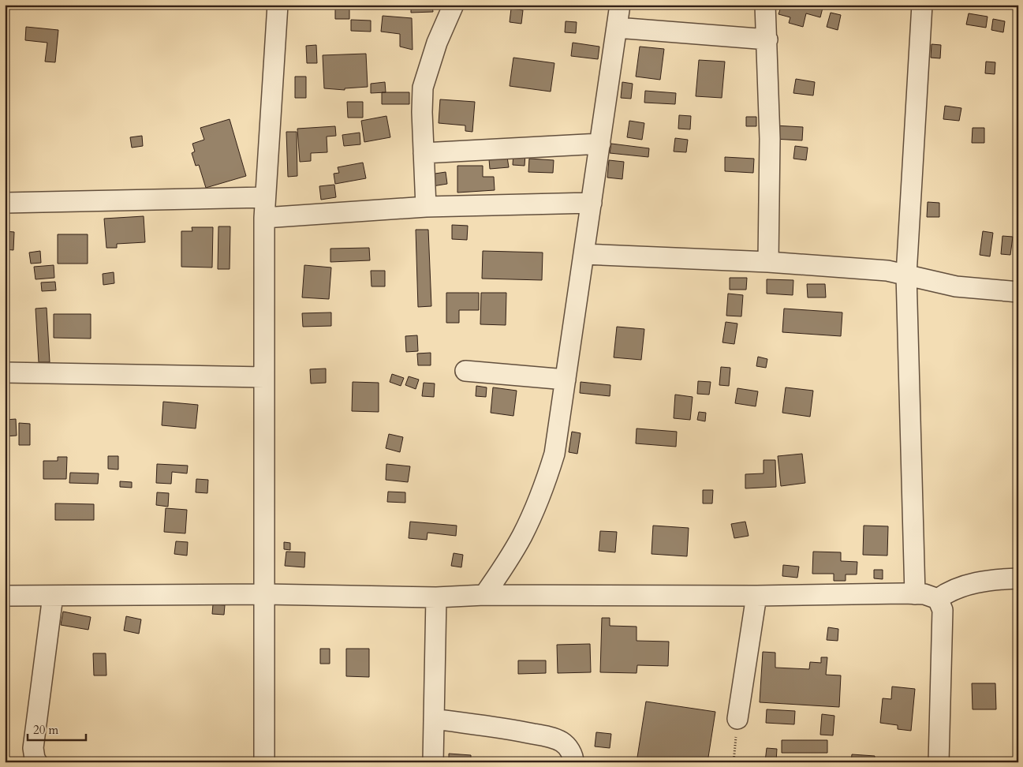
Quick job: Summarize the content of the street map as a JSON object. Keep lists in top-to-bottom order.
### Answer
{
  "scale_bar": "20 m"
}
